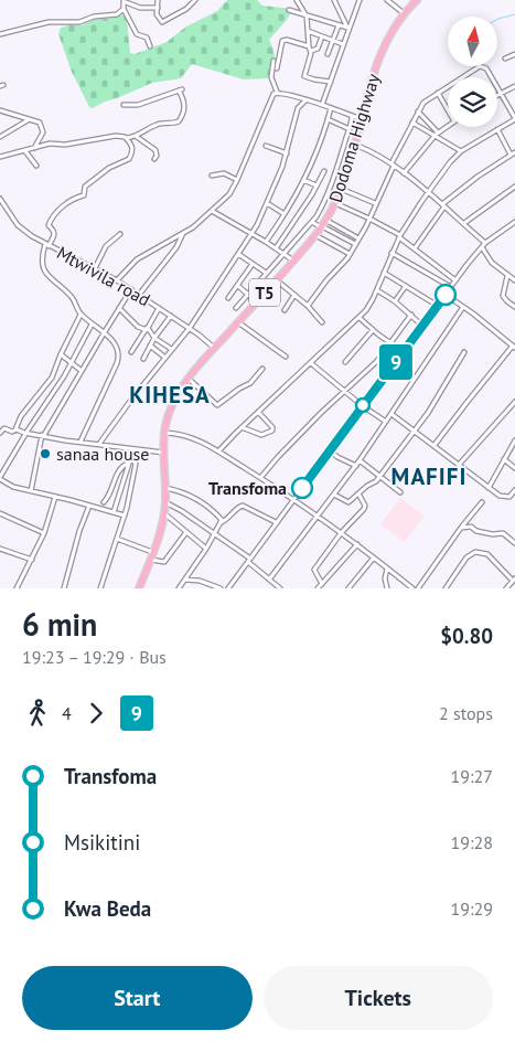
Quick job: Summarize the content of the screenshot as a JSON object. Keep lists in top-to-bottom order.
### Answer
{
  "streets": {
    "highway": ["Dodoma Highway", "T5"],
    "street": ["Mtwivila road"]
  },
  "crossings": [
    ["Dodoma Highway", "Mtwivila road"]
  ],
  "districts": ["KIHESA", "MAFIFI"],
  "places": ["sanaa house", "Transfoma"],
  "lines": ["bus line 9"],
  "north": "top",
  "page": {
    "on_map": "9",
    "heading": ["6 min", "19:23 – 19:29 · Bus", "$0.80"],
    "legs": ["4", "9", "2 stops"],
    "list": [
      {
        "name": "Transfoma",
        "value": "19:27"
      },
      {
        "name": "Msikitini",
        "value": "19:28"
      },
      {
        "name": "Kwa Beda",
        "value": "19:29"
      }
    ],
    "buttons": ["Start", "Tickets"]
  }
}
